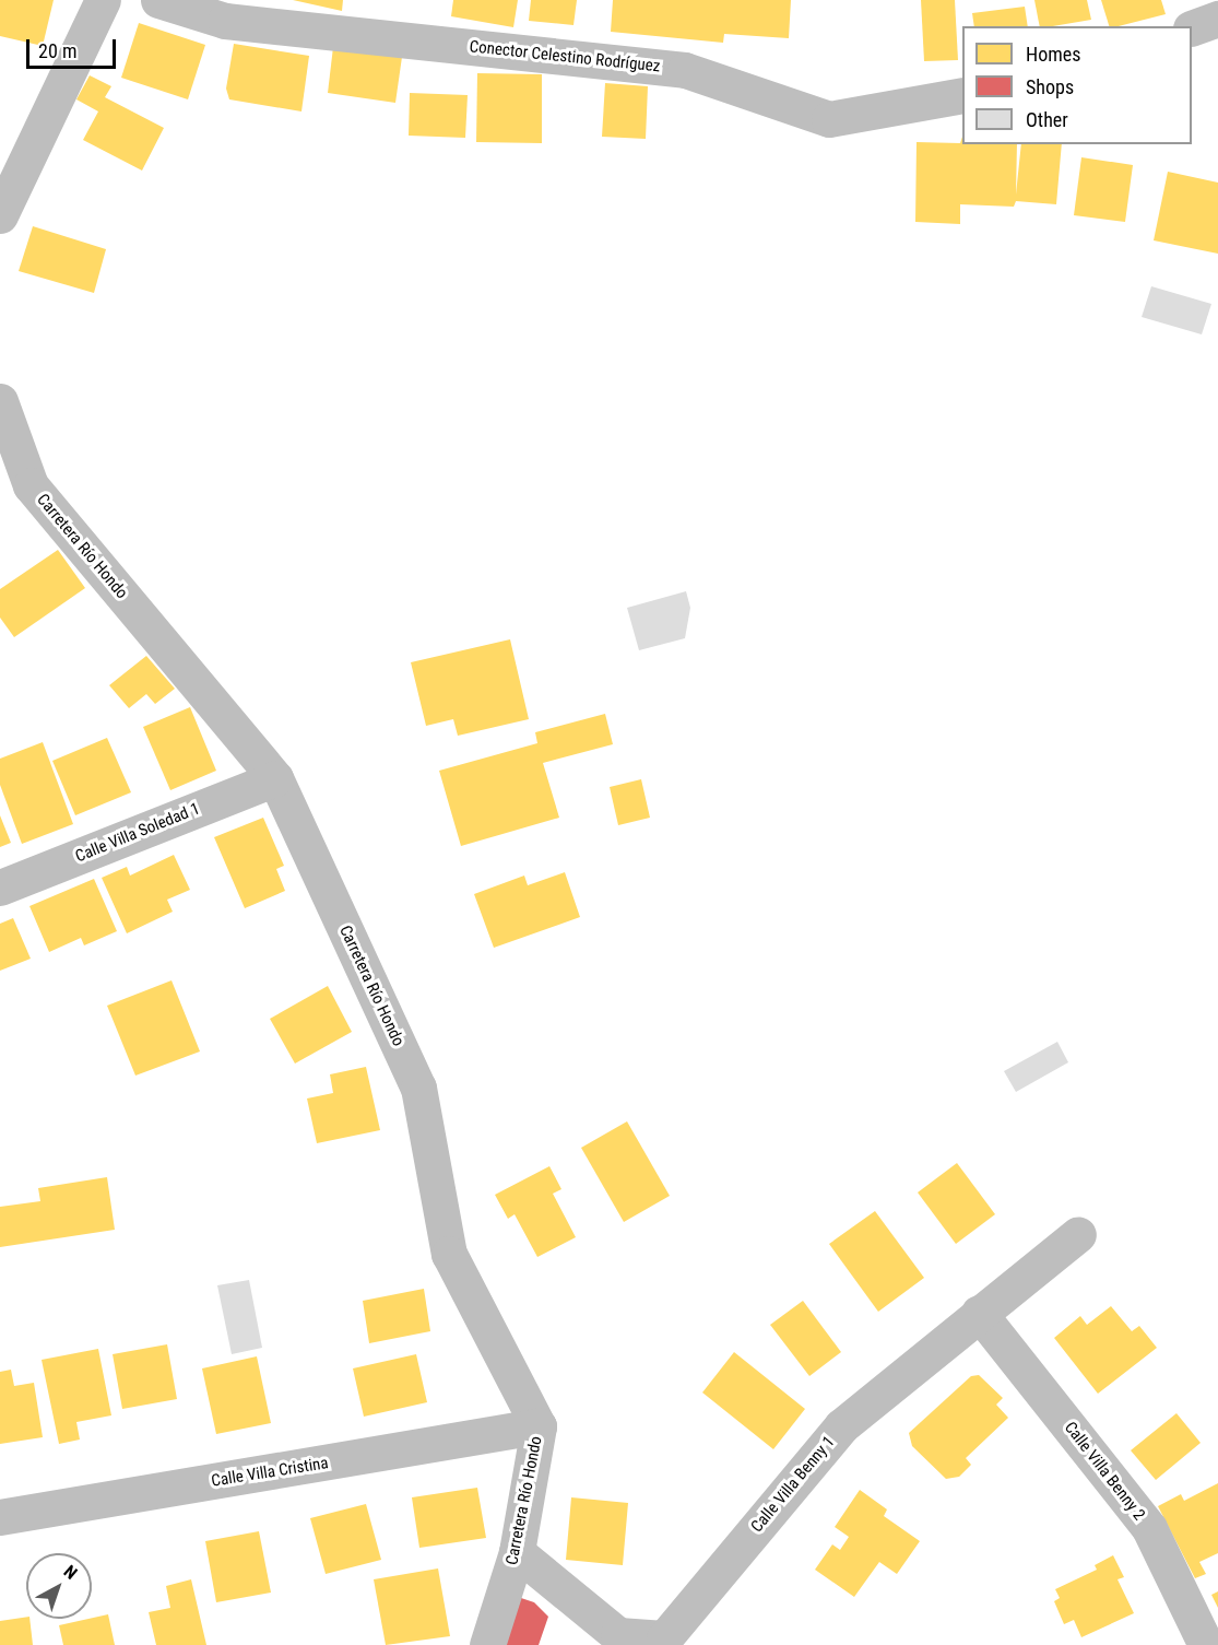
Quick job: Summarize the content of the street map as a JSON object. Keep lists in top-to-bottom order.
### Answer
{
  "streets": {
    "street": [
      "Conector Celestino Rodríguez",
      "Carretera Río Hondo",
      "Calle Villa Soledad 1",
      "Calle Villa Benny 2",
      "Calle Villa Cristina",
      "Calle Villa Benny 1"
    ]
  },
  "crossings": [
    ["Carretera Río Hondo", "Calle Villa Soledad 1"],
    ["Carretera Río Hondo", "Calle Villa Cristina"],
    ["Carretera Río Hondo", "Calle Villa Benny 1"],
    ["Calle Villa Benny 2", "Calle Villa Benny 1"]
  ],
  "legend": ["Homes", "Shops", "Other"],
  "scale_bar": "20 m",
  "north": "top right"
}
